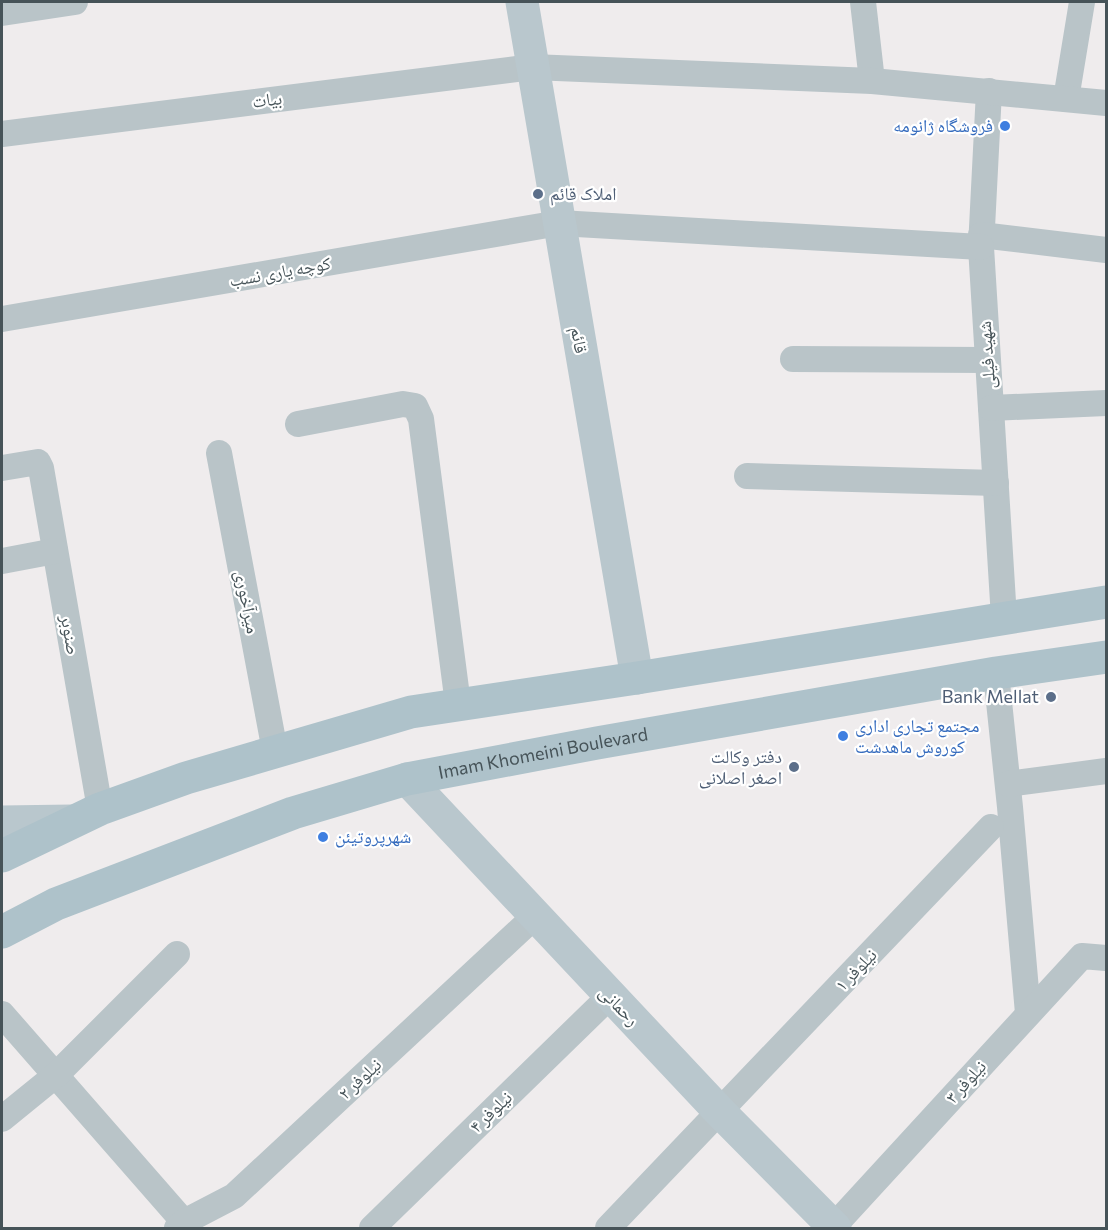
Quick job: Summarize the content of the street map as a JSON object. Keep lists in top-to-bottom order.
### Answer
{
  "streets": {
    "main road": ["Imam Khomeini Boulevard"],
    "street": [
      "بیات",
      "کوچه یاری نسب",
      "قائم",
      "شهید فیلی",
      "میرآخوری",
      "صنوبر",
      "نیلوفر ۱",
      "رحمانی",
      "نیلوفر ۲",
      "نیلوفر ۳",
      "نیلوفر ۴"
    ]
  },
  "crossings": [
    ["بیات", "قائم"],
    ["بیات", "شهید فیلی"],
    ["کوچه یاری نسب", "قائم"],
    ["کوچه یاری نسب", "شهید فیلی"],
    ["Imam Khomeini Boulevard", "رحمانی"],
    ["نیلوفر ۱", "رحمانی"],
    ["رحمانی", "نیلوفر ۲"],
    ["رحمانی", "نیلوفر ۳"],
    ["رحمانی", "نیلوفر ۴"]
  ],
  "places": [
    "فروشگاه ژانومه",
    "املاک قائم",
    "Bank Mellat",
    "مجتمع تجاری اداری کوروش ماهدشت",
    "دفتر وکالت اصغر اصلانی",
    "شهرپروتیئن"
  ]
}
